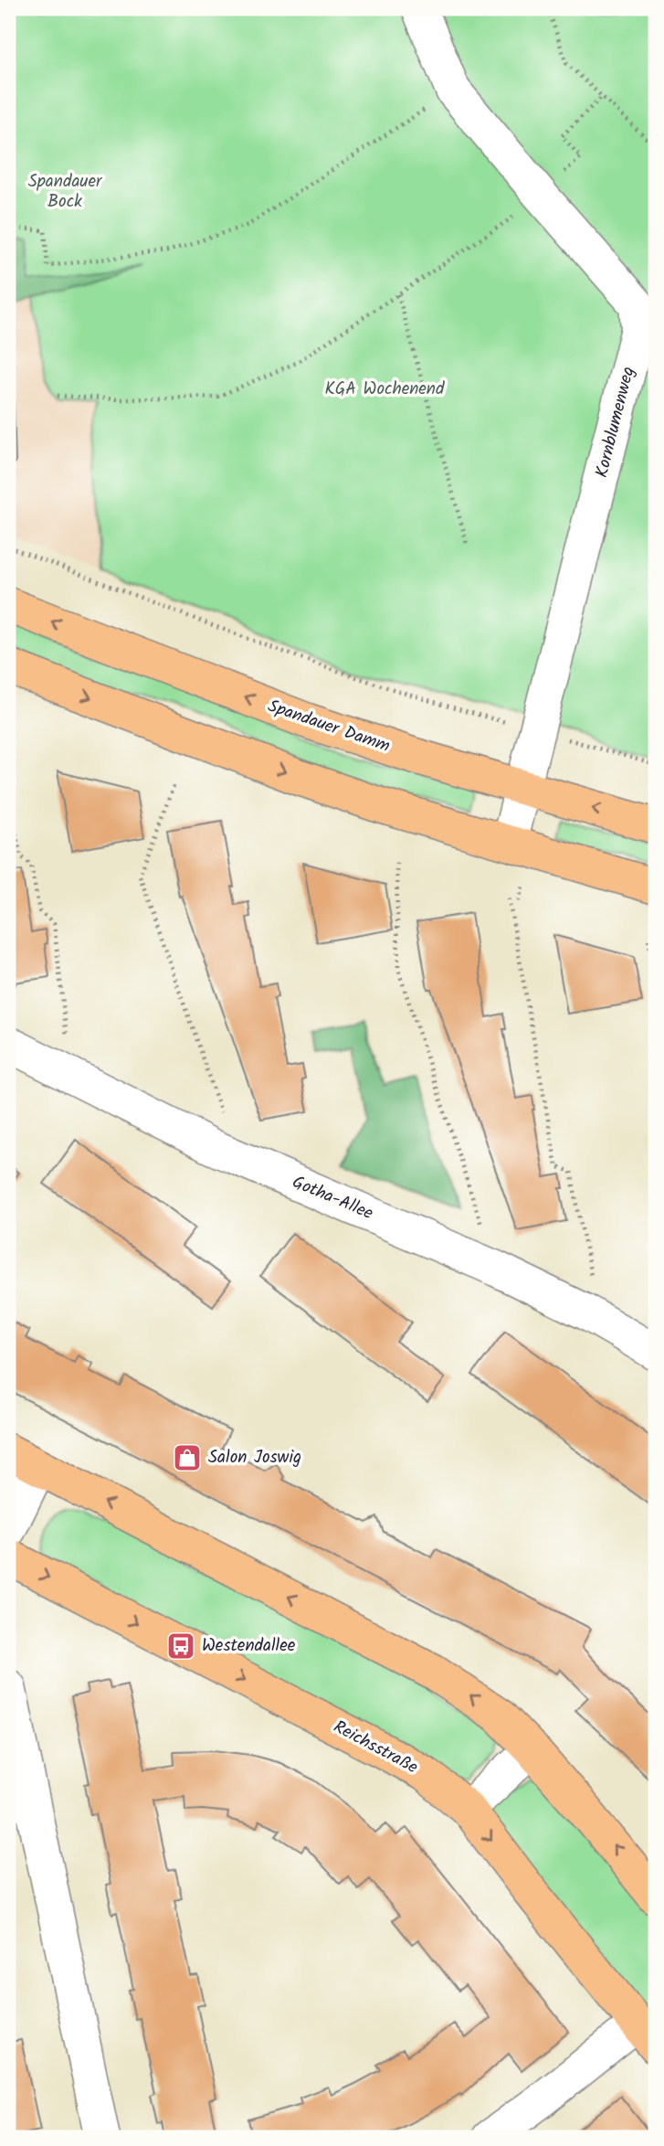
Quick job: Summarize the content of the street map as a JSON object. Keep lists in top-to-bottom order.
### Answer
{
  "streets": {
    "main road": ["Spandauer Damm", "Reichsstraße"],
    "street": ["Kornblumenweg", "Gotha-Allee"]
  },
  "crossings": [
    ["Kornblumenweg", "Spandauer Damm"]
  ],
  "parks": ["Spandauer Bock", "KGA Wochenend"],
  "places": {
    "shop": ["Salon Joswig"],
    "bus stop": ["Westendallee"]
  }
}
